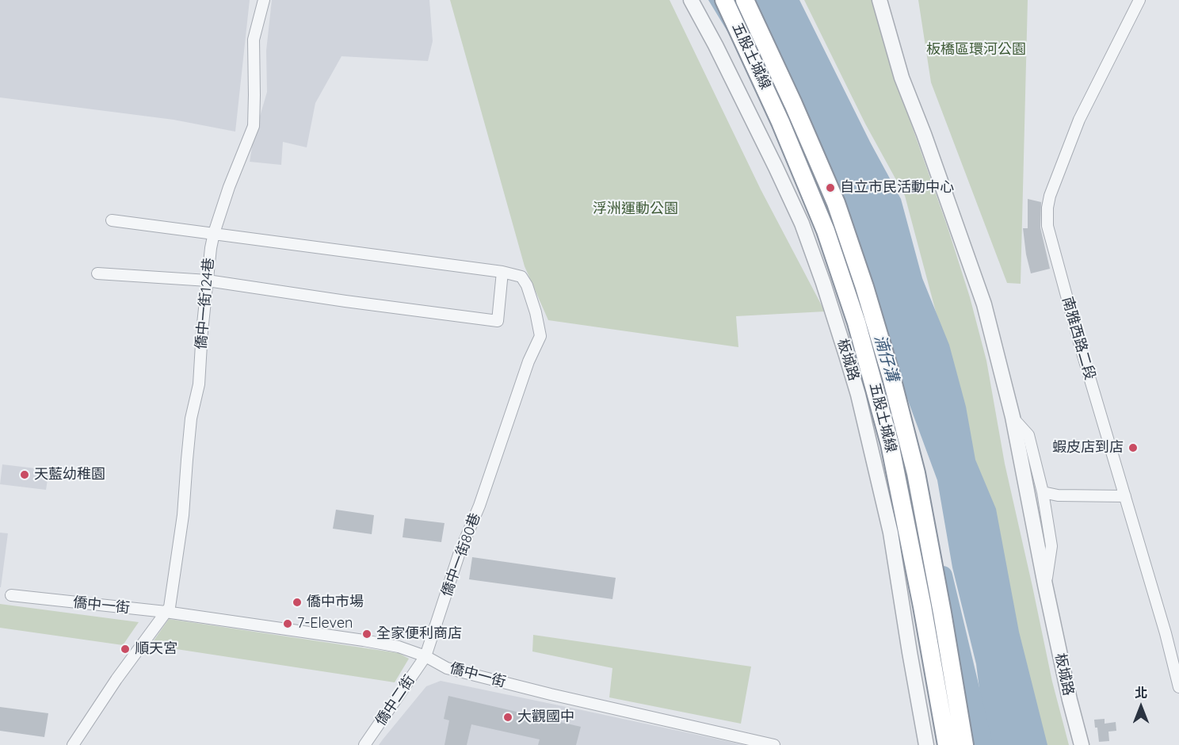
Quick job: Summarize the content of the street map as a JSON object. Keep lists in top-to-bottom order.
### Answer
{
  "streets": {
    "highway": ["五股土城線"],
    "street": [
      "僑中一街124巷",
      "南雅西路二段",
      "板城路",
      "僑中一街80巷",
      "僑中一街",
      "僑中二街"
    ]
  },
  "crossings": [
    ["僑中一街124巷", "僑中一街80巷"],
    ["僑中一街124巷", "僑中一街"],
    ["僑中一街80巷", "僑中一街"],
    ["僑中一街80巷", "僑中二街"],
    ["僑中一街", "僑中二街"]
  ],
  "water": ["湳仔溝"],
  "parks": ["板橋區環河公園", "浮洲運動公園"],
  "places": [
    "自立市民活動中心",
    "蝦皮店到店",
    "天藍幼稚園",
    "僑中市場",
    "7-Eleven",
    "全家便利商店",
    "順天宮",
    "大觀國中"
  ],
  "north": "top"
}
